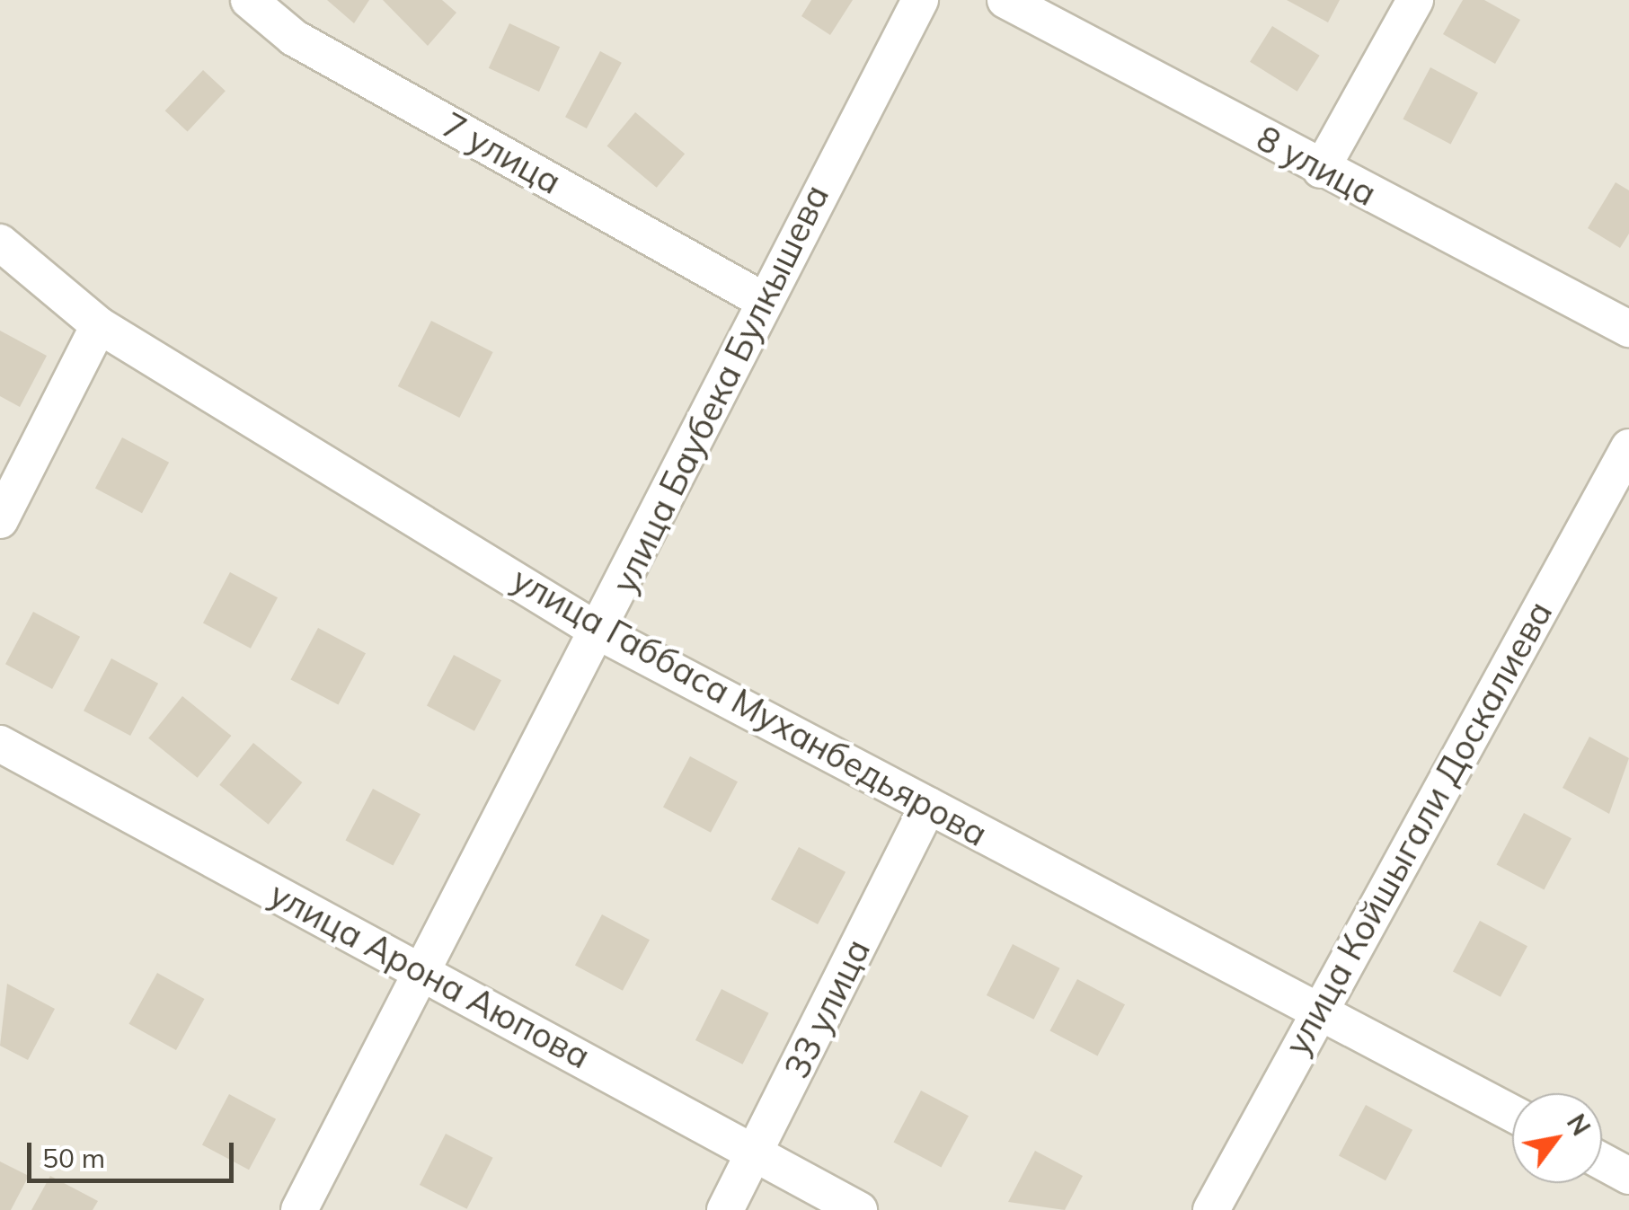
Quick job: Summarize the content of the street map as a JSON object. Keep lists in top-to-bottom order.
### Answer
{
  "streets": {
    "street": [
      "7 улица",
      "8 улица",
      "улица Баубека Булкышева",
      "улица Габбаса Муханбедьярова",
      "улица Койшыгали Доскалиева",
      "улица Арона Аюпова",
      "33 улица"
    ]
  },
  "crossings": [
    ["7 улица", "улица Баубека Булкышева"],
    ["улица Баубека Булкышева", "улица Габбаса Муханбедьярова"],
    ["улица Баубека Булкышева", "улица Арона Аюпова"],
    ["улица Габбаса Муханбедьярова", "улица Койшыгали Доскалиева"],
    ["улица Габбаса Муханбедьярова", "33 улица"],
    ["улица Арона Аюпова", "33 улица"]
  ],
  "scale_bar": "50 m",
  "north": "top right"
}
